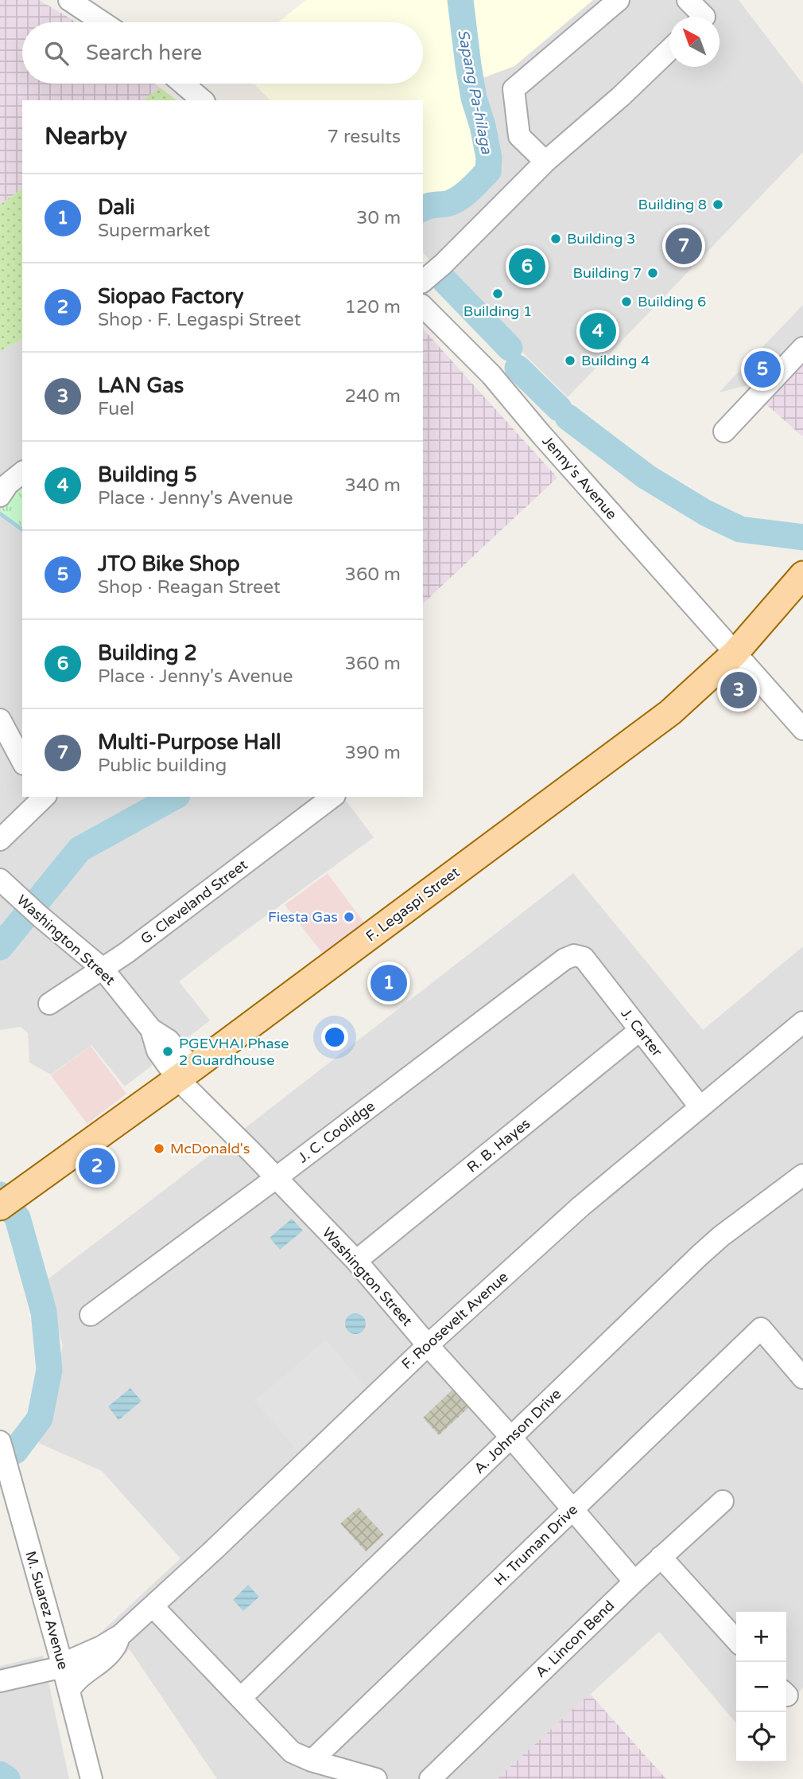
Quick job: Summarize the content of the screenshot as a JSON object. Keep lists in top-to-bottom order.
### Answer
{
  "streets": {
    "main road": ["F. Legaspi Street"],
    "street": [
      "Jenny's Avenue",
      "G. Cleveland Street",
      "Washington Street",
      "J. Carter",
      "J. C. Coolidge",
      "R. B. Hayes",
      "F. Roosevelt Avenue",
      "A. Johnson Drive",
      "H. Truman Drive",
      "M. Suarez Avenue",
      "A. Lincon Bend"
    ]
  },
  "crossings": [
    ["Jenny's Avenue", "F. Legaspi Street"],
    ["G. Cleveland Street", "Washington Street"],
    ["F. Legaspi Street", "Washington Street"],
    ["Washington Street", "J. C. Coolidge"],
    ["Washington Street", "R. B. Hayes"],
    ["Washington Street", "F. Roosevelt Avenue"],
    ["Washington Street", "A. Johnson Drive"],
    ["Washington Street", "H. Truman Drive"],
    ["Washington Street", "A. Lincon Bend"],
    ["J. Carter", "J. C. Coolidge"],
    ["J. Carter", "R. B. Hayes"],
    ["J. Carter", "F. Roosevelt Avenue"],
    ["F. Roosevelt Avenue", "M. Suarez Avenue"]
  ],
  "water": ["Sapang Pa-hilaga"],
  "places": [
    "Building 8",
    "Building 3",
    "Building 7",
    "Building 1",
    "Building 6",
    "Building 4",
    "Fiesta Gas",
    "PGEVHAI Phase 2 Guardhouse",
    "McDonald's"
  ],
  "north": "top left",
  "page": {
    "search": "Search here",
    "heading": ["Nearby", "7 results"],
    "list": [
      {
        "mark": "1",
        "name": "Dali",
        "note": "Supermarket",
        "value": "30 m"
      },
      {
        "mark": "2",
        "name": "Siopao Factory",
        "note": "Shop · F. Legaspi Street",
        "value": "120 m"
      },
      {
        "mark": "3",
        "name": "LAN Gas",
        "note": "Fuel",
        "value": "240 m"
      },
      {
        "mark": "4",
        "name": "Building 5",
        "note": "Place · Jenny's Avenue",
        "value": "340 m"
      },
      {
        "mark": "5",
        "name": "JTO Bike Shop",
        "note": "Shop · Reagan Street",
        "value": "360 m"
      },
      {
        "mark": "6",
        "name": "Building 2",
        "note": "Place · Jenny's Avenue",
        "value": "360 m"
      },
      {
        "mark": "7",
        "name": "Multi-Purpose Hall",
        "note": "Public building",
        "value": "390 m"
      }
    ],
    "pins": [
      "7",
      "6",
      "4",
      "5",
      "3",
      "1",
      "2"
    ],
    "map_buttons": ["+", "−"]
  }
}
